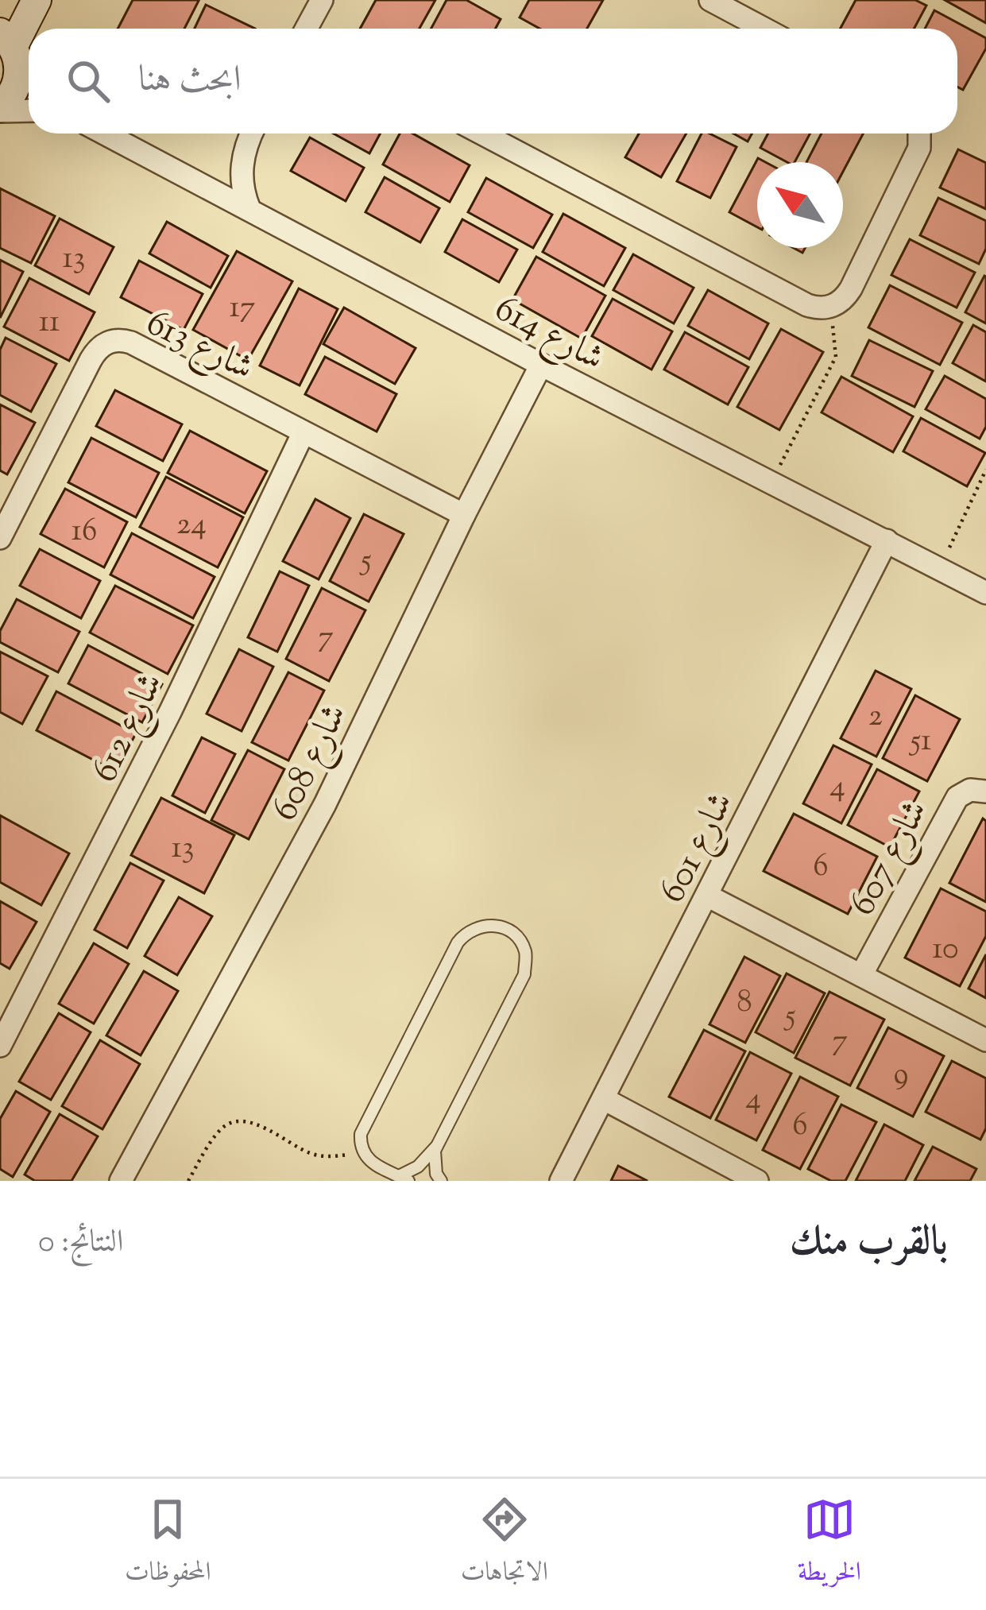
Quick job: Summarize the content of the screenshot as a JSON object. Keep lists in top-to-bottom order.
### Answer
{
  "streets": {
    "street": [
      "شارع 614",
      "شارع 613",
      "شارع 612",
      "شارع 608",
      "شارع 601",
      "شارع 607"
    ]
  },
  "crossings": [
    ["شارع 614", "شارع 608"],
    ["شارع 614", "شارع 601"],
    ["شارع 613", "شارع 612"],
    ["شارع 613", "شارع 608"]
  ],
  "house_numbers": [
    "13",
    "17",
    "11",
    "24",
    "16",
    "5",
    "7",
    "2",
    "51",
    "4",
    "13",
    "6",
    "10",
    "8",
    "5",
    "7",
    "9",
    "4",
    "6"
  ],
  "north": "top left",
  "page": {
    "search": "ابحث هنا",
    "heading": ["بالقرب منك", "النتائج: 0"],
    "nav": ["الخريطة", "الاتجاهات", "المحفوظات"]
  }
}
